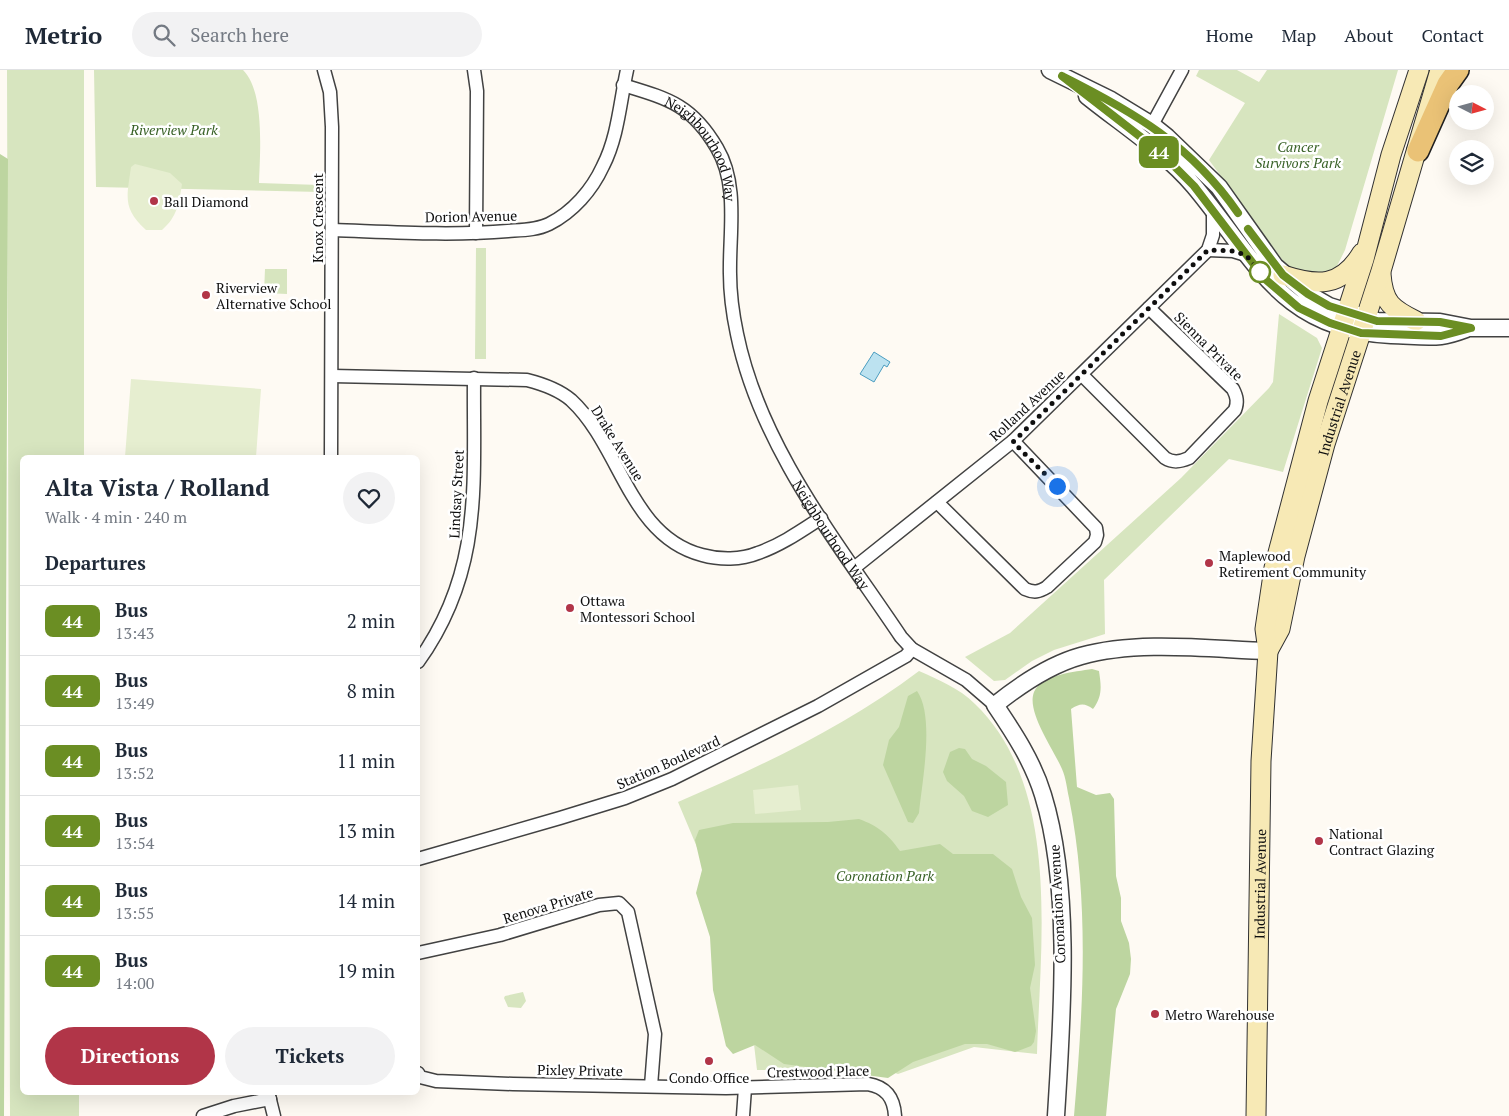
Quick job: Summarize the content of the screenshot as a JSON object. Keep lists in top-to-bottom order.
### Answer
{
  "streets": {
    "main road": ["Industrial Avenue"],
    "street": [
      "Neighbourhood Way",
      "Dorion Avenue",
      "Knox Crescent",
      "Sienna Private",
      "Rolland Avenue",
      "Drake Avenue",
      "Lindsay Street",
      "Station Boulevard",
      "Coronation Avenue",
      "Renova Private",
      "Pixley Private",
      "Crestwood Place"
    ]
  },
  "crossings": [
    ["Neighbourhood Way", "Dorion Avenue"],
    ["Neighbourhood Way", "Rolland Avenue"],
    ["Neighbourhood Way", "Drake Avenue"],
    ["Neighbourhood Way", "Station Boulevard"],
    ["Neighbourhood Way", "Coronation Avenue"],
    ["Dorion Avenue", "Knox Crescent"],
    ["Knox Crescent", "Drake Avenue"],
    ["Sienna Private", "Rolland Avenue"],
    ["Drake Avenue", "Lindsay Street"],
    ["Renova Private", "Pixley Private"],
    ["Pixley Private", "Crestwood Place"]
  ],
  "parks": ["Riverview Park", "Cancer Survivors Park", "Coronation Park"],
  "places": [
    "Ball Diamond",
    "Riverview Alternative School",
    "Maplewood Retirement Community",
    "Ottawa Montessori School",
    "National Contract Glazing",
    "Metro Warehouse",
    "Condo Office"
  ],
  "lines": ["bus line 44"],
  "north": "right",
  "page": {
    "header": "Metrio",
    "search": "Search here",
    "nav": [
      "Home",
      "Map",
      "About",
      "Contact"
    ],
    "on_map": "44",
    "heading": [
      ["Alta Vista / Rolland", "Walk · 4 min · 240 m"],
      "Departures"
    ],
    "list": [
      {
        "mark": "44",
        "name": "Bus",
        "note": "13:43",
        "value": "2 min"
      },
      {
        "mark": "44",
        "name": "Bus",
        "note": "13:49",
        "value": "8 min"
      },
      {
        "mark": "44",
        "name": "Bus",
        "note": "13:52",
        "value": "11 min"
      },
      {
        "mark": "44",
        "name": "Bus",
        "note": "13:54",
        "value": "13 min"
      },
      {
        "mark": "44",
        "name": "Bus",
        "note": "13:55",
        "value": "14 min"
      },
      {
        "mark": "44",
        "name": "Bus",
        "note": "14:00",
        "value": "19 min"
      }
    ],
    "buttons": ["Directions", "Tickets"]
  }
}
